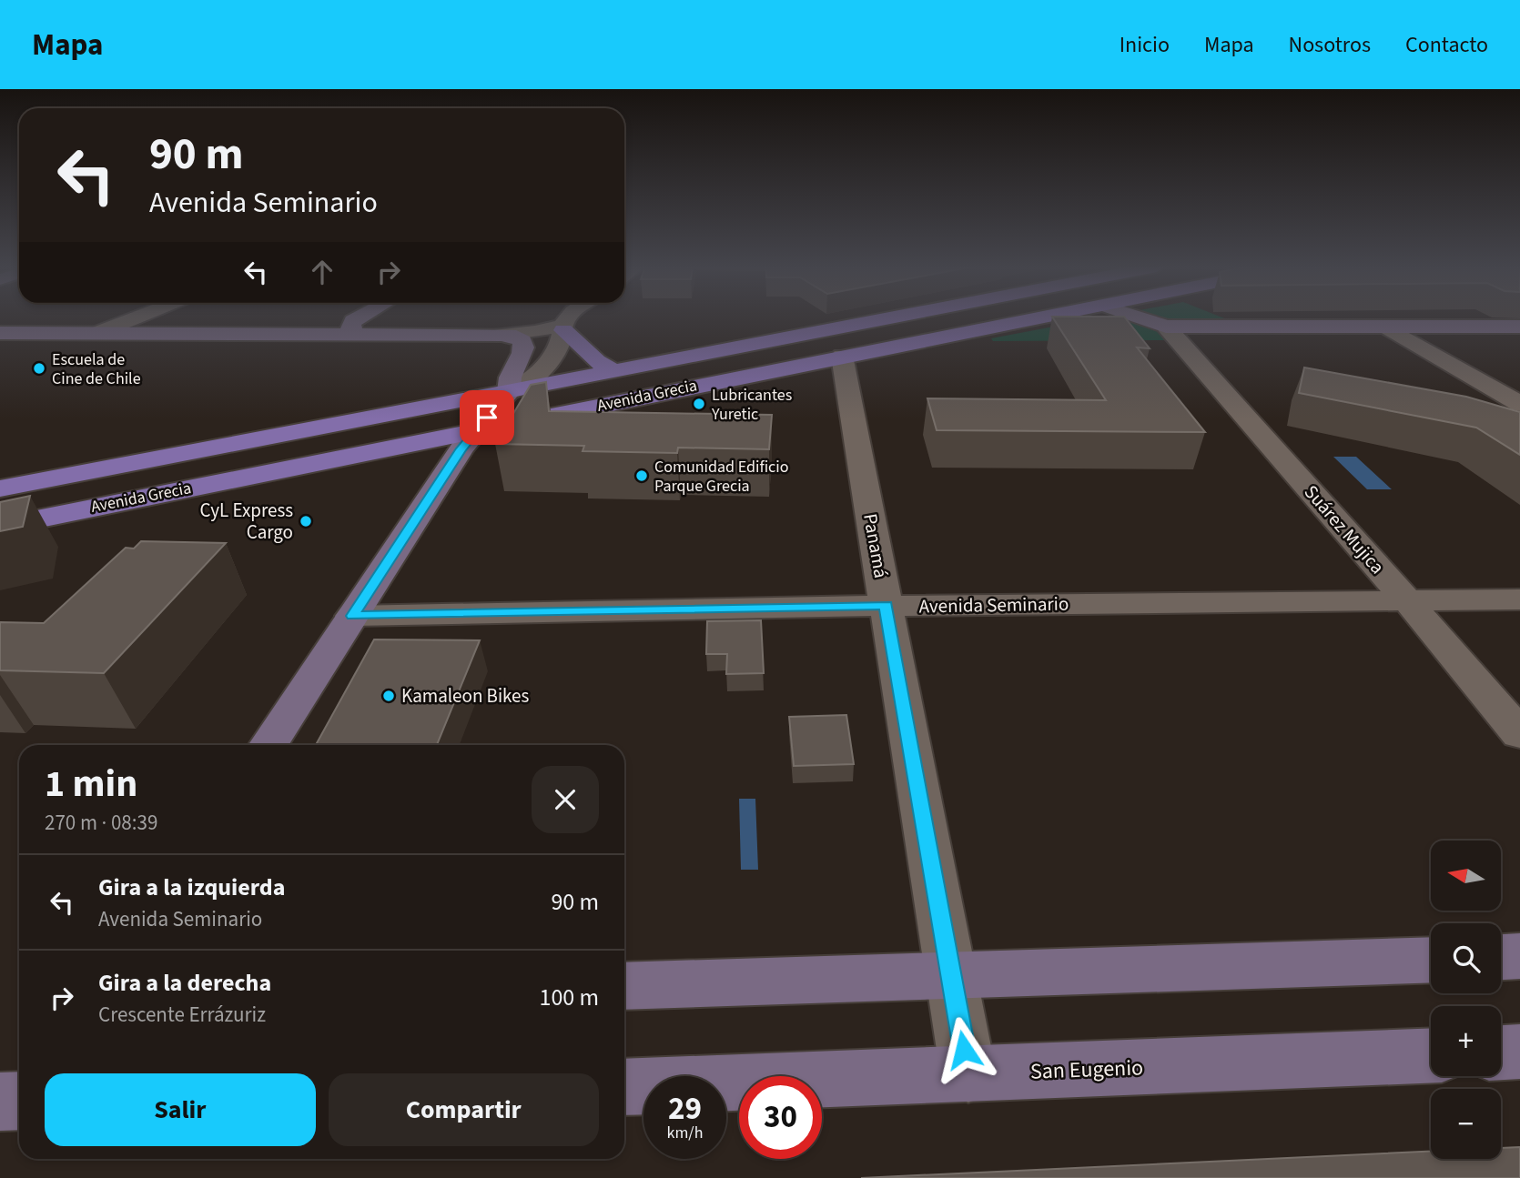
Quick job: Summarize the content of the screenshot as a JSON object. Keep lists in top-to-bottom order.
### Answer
{
  "streets": {
    "main road": ["Avenida Grecia", "San Eugenio"],
    "street": ["Suárez Mujica", "Panamá", "Avenida Seminario"]
  },
  "crossings": [
    ["Avenida Grecia", "Panamá"],
    ["Suárez Mujica", "Avenida Seminario"],
    ["Panamá", "Avenida Seminario"],
    ["Panamá", "San Eugenio"]
  ],
  "places": [
    "Escuela de Cine de Chile",
    "Lubricantes Yuretic",
    "Comunidad Edificio Parque Grecia",
    "CyL Express Cargo",
    "Kamaleon Bikes"
  ],
  "north": "left",
  "page": {
    "header": "Mapa",
    "nav": [
      "Inicio",
      "Mapa",
      "Nosotros",
      "Contacto"
    ],
    "turn": ["90 m", "Avenida Seminario"],
    "heading": ["1 min", "270 m · 08:39"],
    "map_buttons": ["+", "−"],
    "list": [
      {
        "name": "Gira a la izquierda",
        "note": "Avenida Seminario",
        "value": "90 m"
      },
      {
        "name": "Gira a la derecha",
        "note": "Crescente Errázuriz",
        "value": "100 m"
      }
    ],
    "buttons": ["Salir", "Compartir"],
    "speed": "29 km/h",
    "limit": "30"
  }
}
